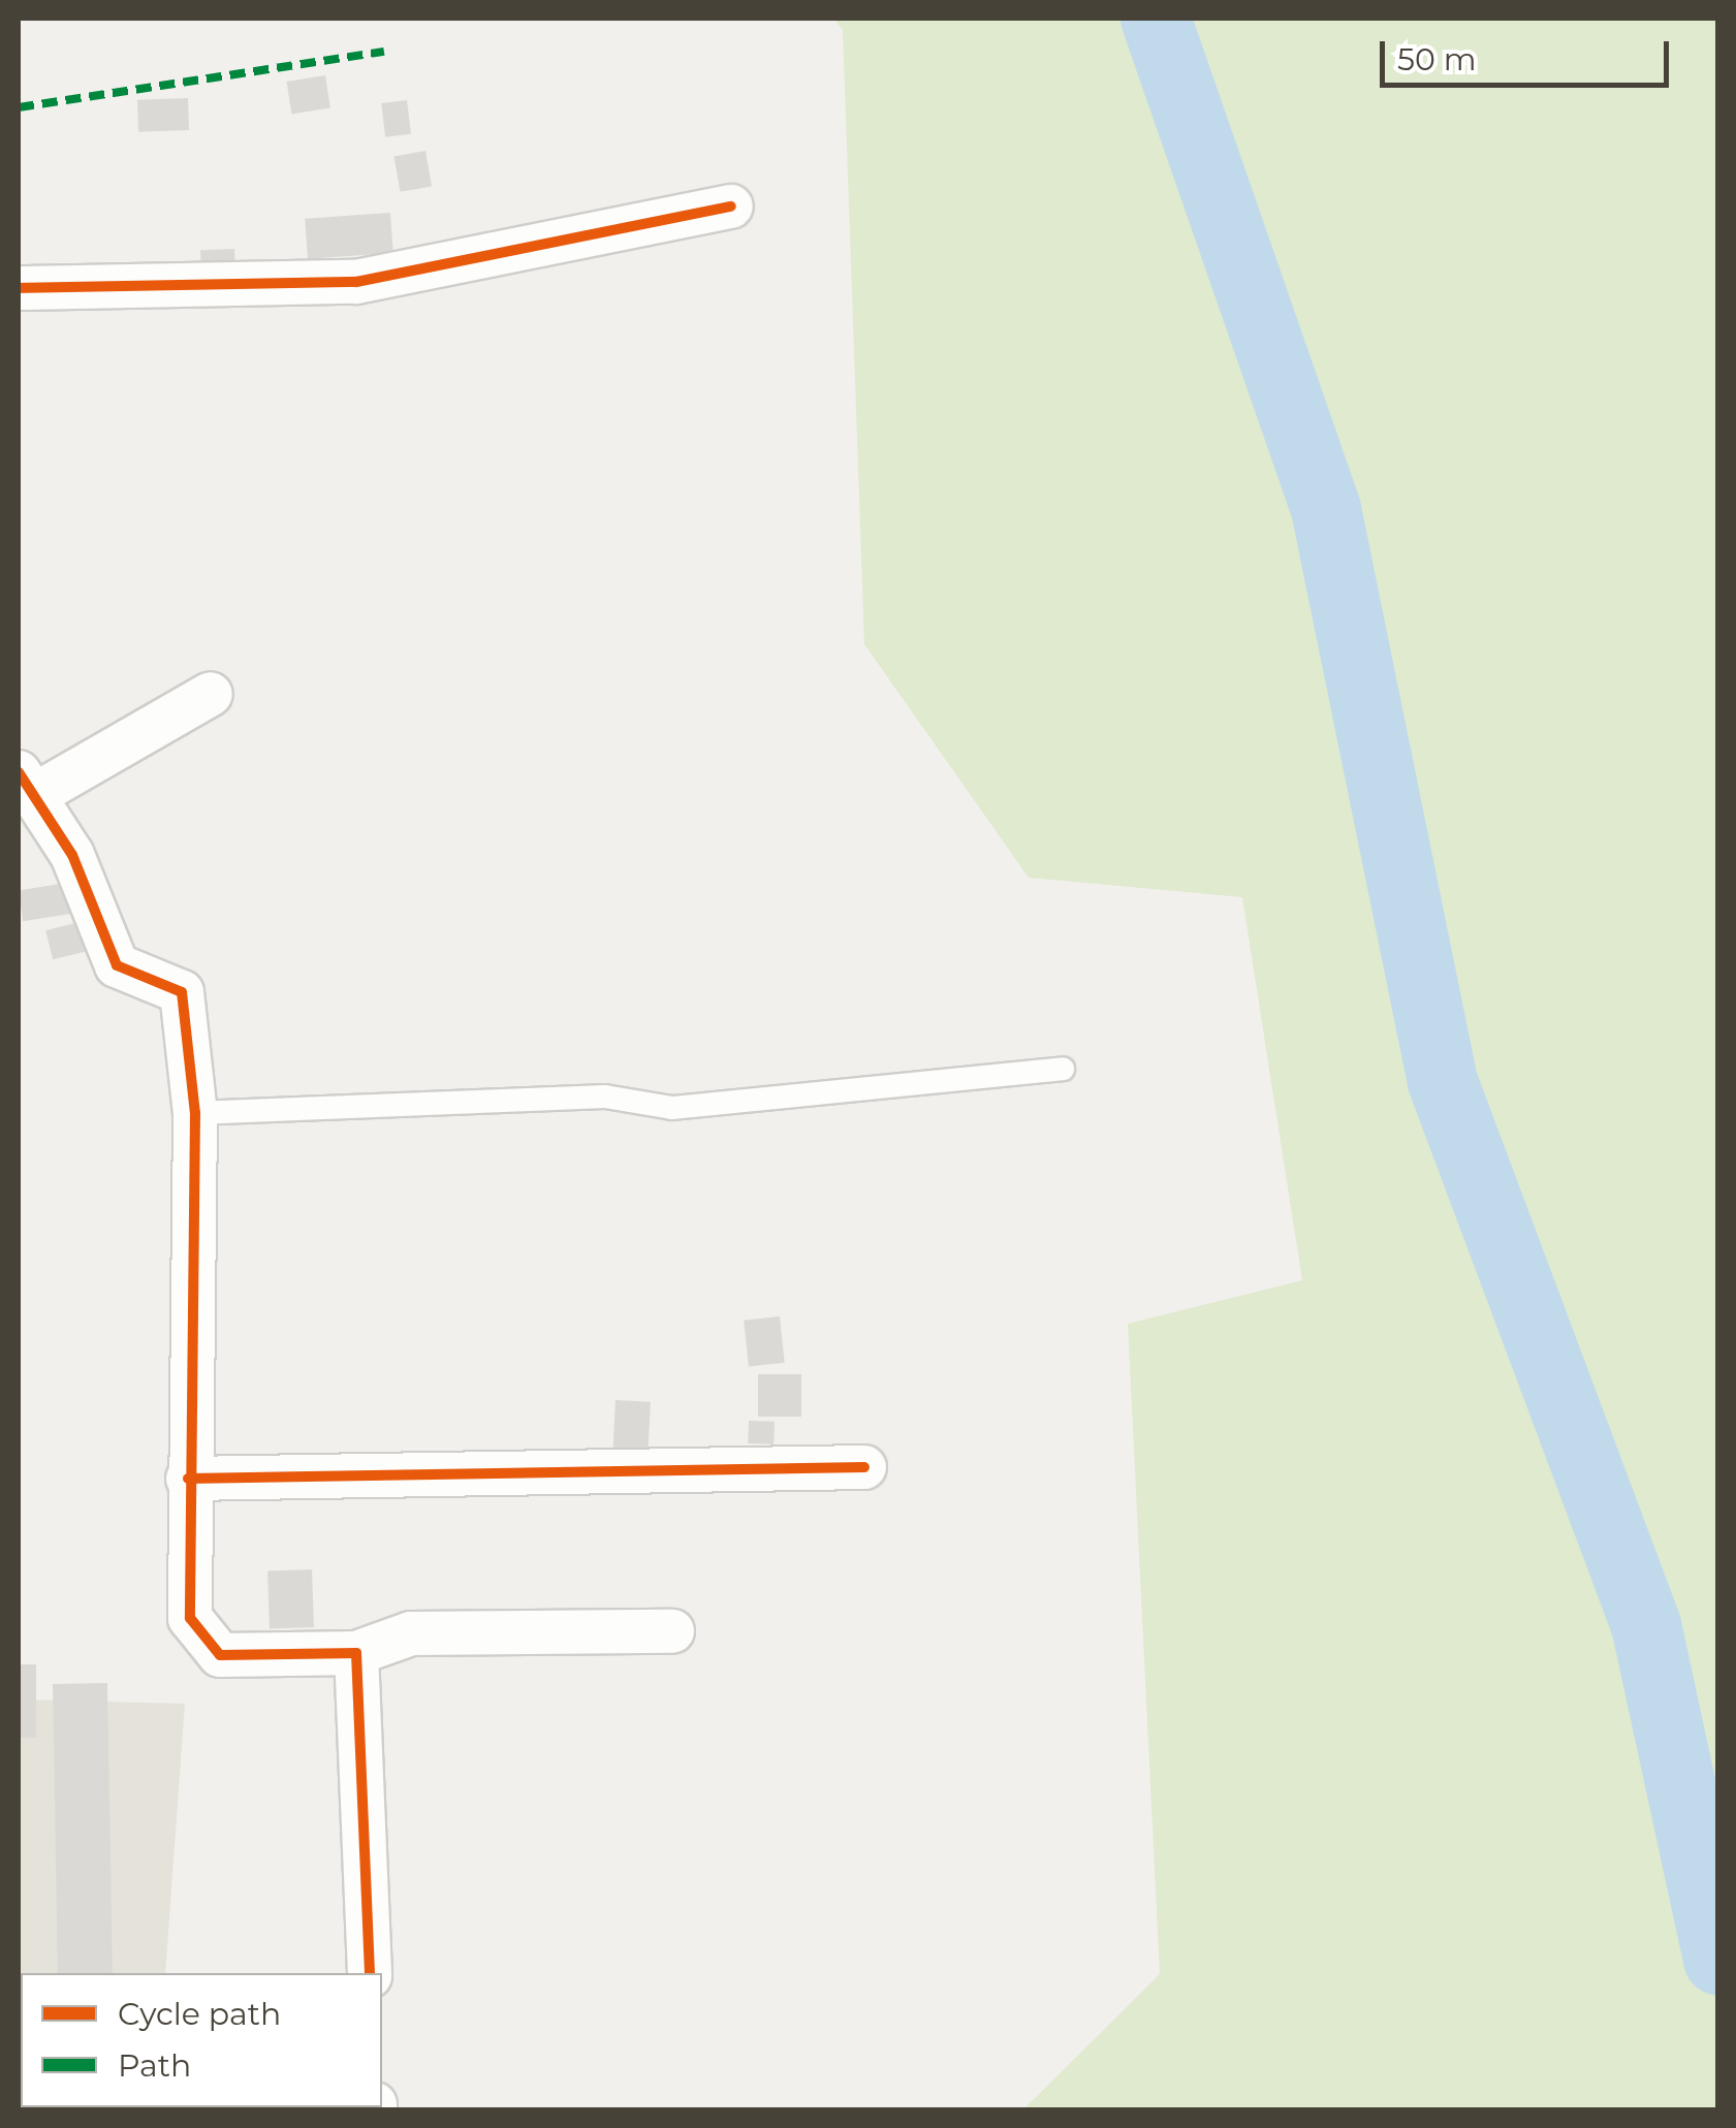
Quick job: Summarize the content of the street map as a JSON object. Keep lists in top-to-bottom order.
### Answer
{
  "legend": ["Cycle path", "Path"],
  "scale_bar": "50 m"
}
